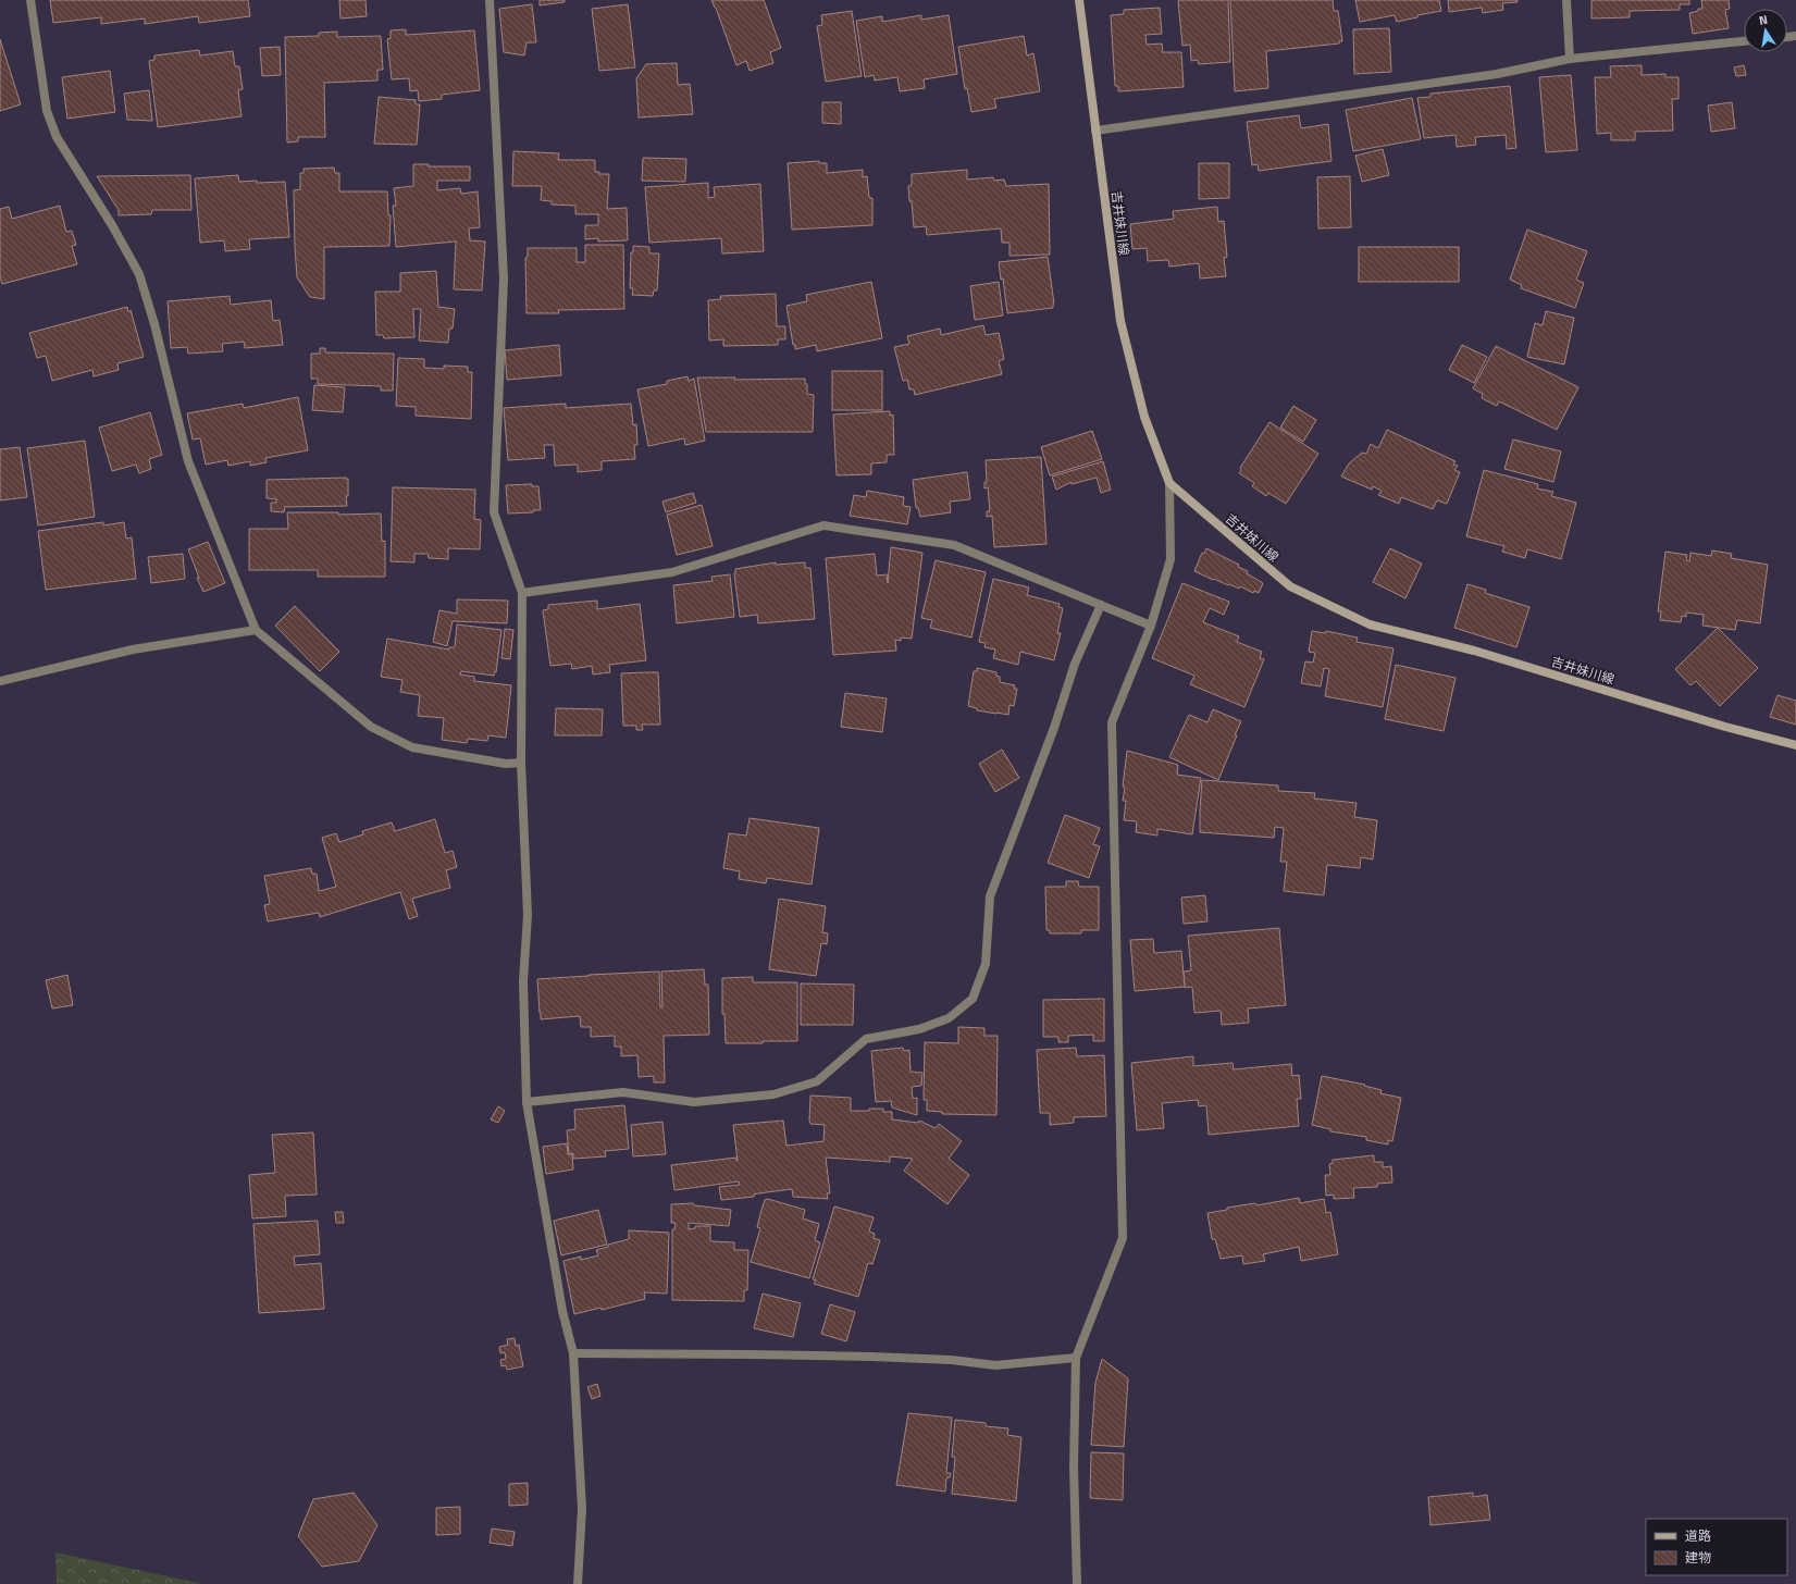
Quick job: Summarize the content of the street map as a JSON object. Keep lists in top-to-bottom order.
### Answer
{
  "streets": {
    "main road": ["吉井妹川線"]
  },
  "legend": ["道路", "建物"],
  "north": "top"
}
